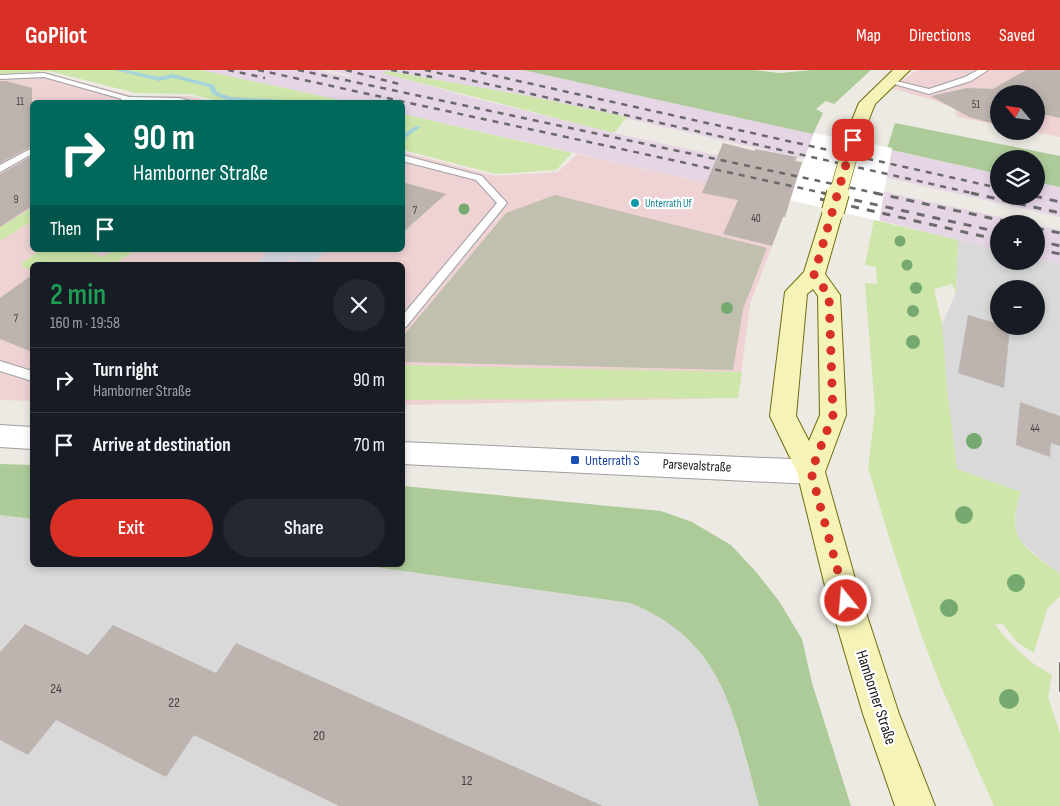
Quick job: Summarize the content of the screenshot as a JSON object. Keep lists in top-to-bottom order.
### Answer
{
  "streets": {
    "main road": ["Hamborner Straße"],
    "street": ["Parsevalstraße"]
  },
  "crossings": [
    ["Parsevalstraße", "Hamborner Straße"]
  ],
  "places": {
    "other": ["Unterrath Uf"],
    "transit": ["Unterrath S"]
  },
  "house_numbers": [
    "11",
    "51",
    "9",
    "7",
    "40",
    "7",
    "44",
    "24",
    "22",
    "20",
    "12"
  ],
  "north": "top left",
  "page": {
    "header": "GoPilot",
    "nav": ["Map", "Directions", "Saved"],
    "map_buttons": ["+", "−"],
    "turn": ["90 m", "Hamborner Straße"],
    "then": "Then",
    "heading": ["2 min", "160 m · 19:58"],
    "list": [
      {
        "name": "Turn right",
        "note": "Hamborner Straße",
        "value": "90 m"
      },
      {
        "name": "Arrive at destination",
        "value": "70 m"
      }
    ],
    "buttons": ["Exit", "Share"]
  }
}
